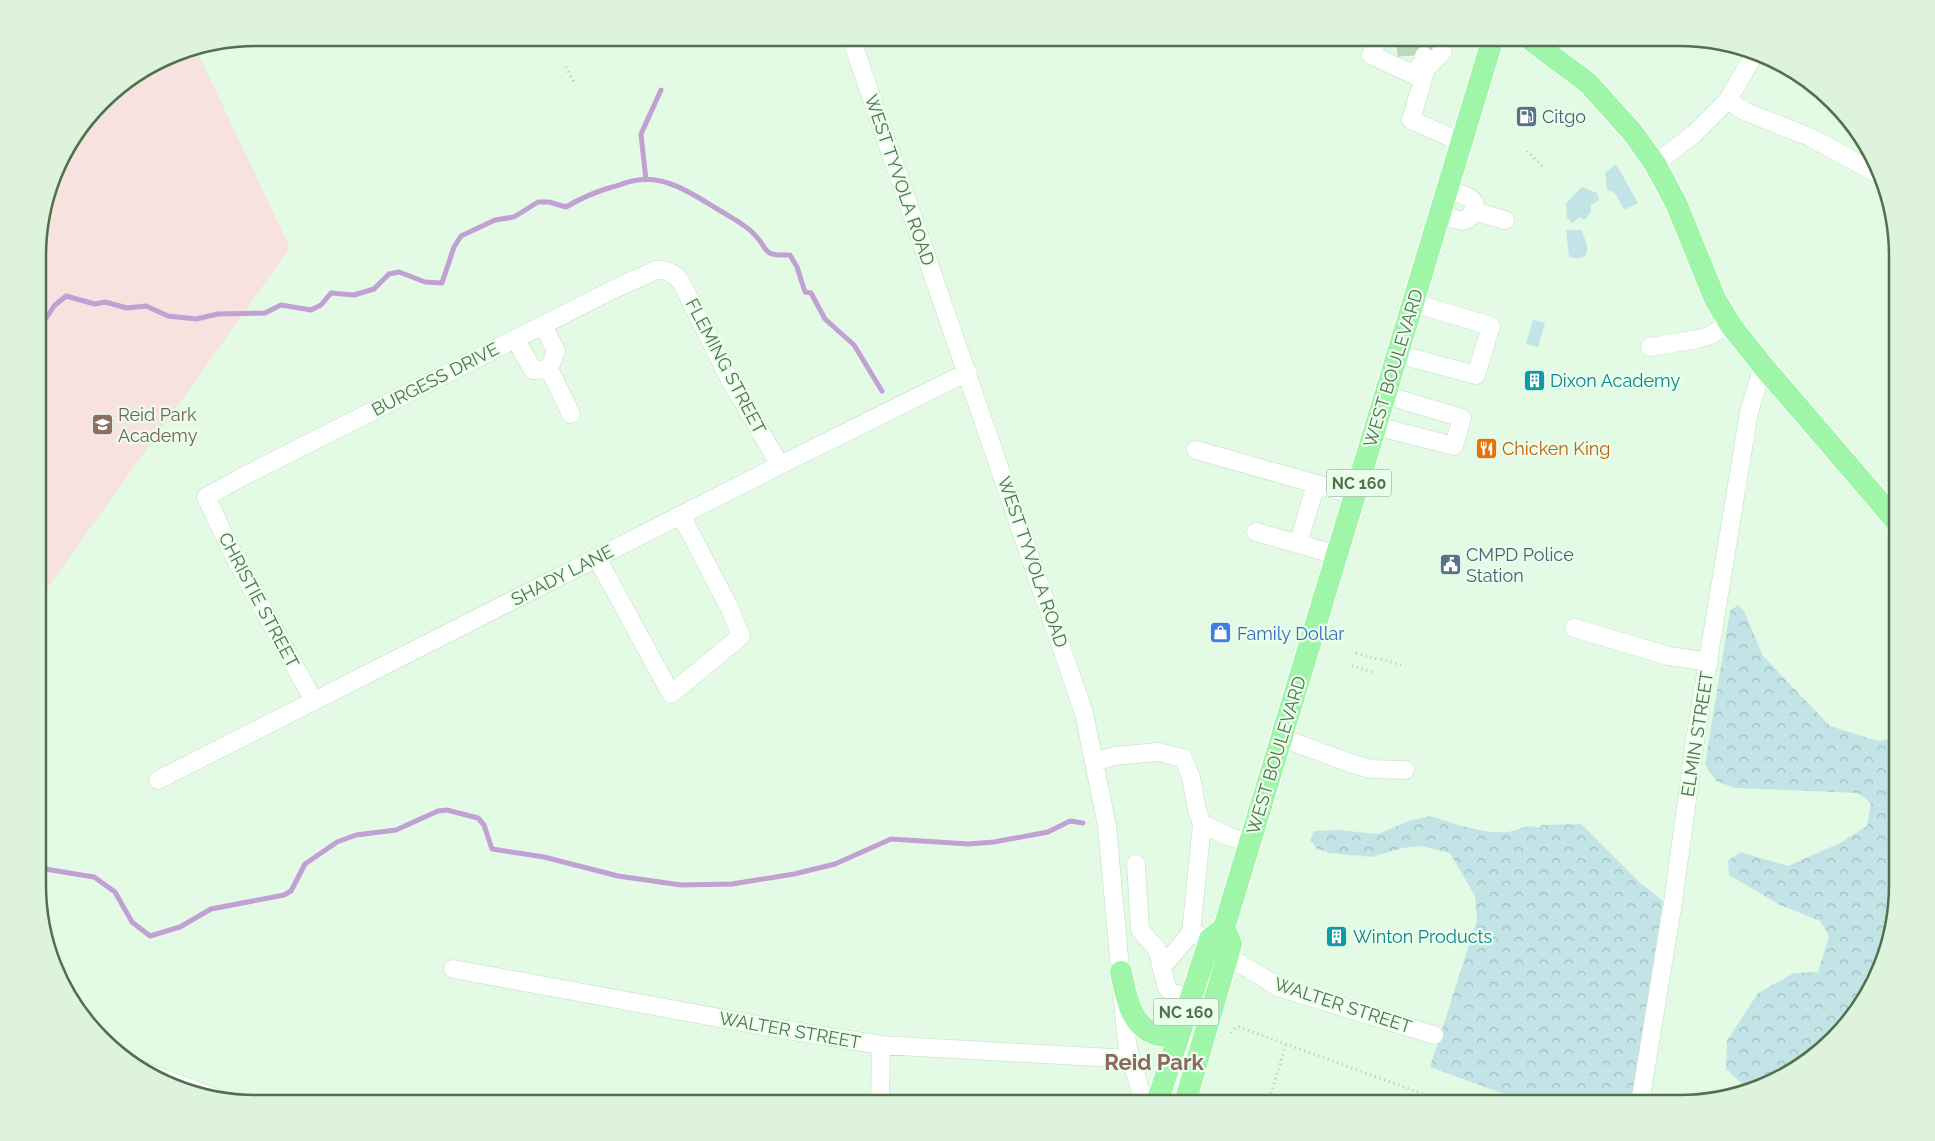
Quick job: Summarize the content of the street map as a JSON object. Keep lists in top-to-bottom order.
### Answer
{
  "streets": {
    "main road": ["WEST BOULEVARD", "NC 160"],
    "street": [
      "WEST TYVOLA ROAD",
      "FLEMING STREET",
      "BURGESS DRIVE",
      "SHADY LANE",
      "CHRISTIE STREET",
      "ELMIN STREET",
      "WALTER STREET"
    ]
  },
  "crossings": [
    ["WEST TYVOLA ROAD", "SHADY LANE"],
    ["WEST TYVOLA ROAD", "WALTER STREET"],
    ["FLEMING STREET", "BURGESS DRIVE"],
    ["FLEMING STREET", "SHADY LANE"],
    ["WEST BOULEVARD", "WALTER STREET"],
    ["BURGESS DRIVE", "CHRISTIE STREET"],
    ["SHADY LANE", "CHRISTIE STREET"]
  ],
  "districts": ["Reid Park"],
  "places": {
    "fuel station": ["Citgo"],
    "building": ["Dixon Academy", "Winton Products"],
    "school or university": ["Reid Park Academy"],
    "restaurant": ["Chicken King"],
    "public building": ["CMPD Police Station"],
    "shop": ["Family Dollar"]
  }
}
